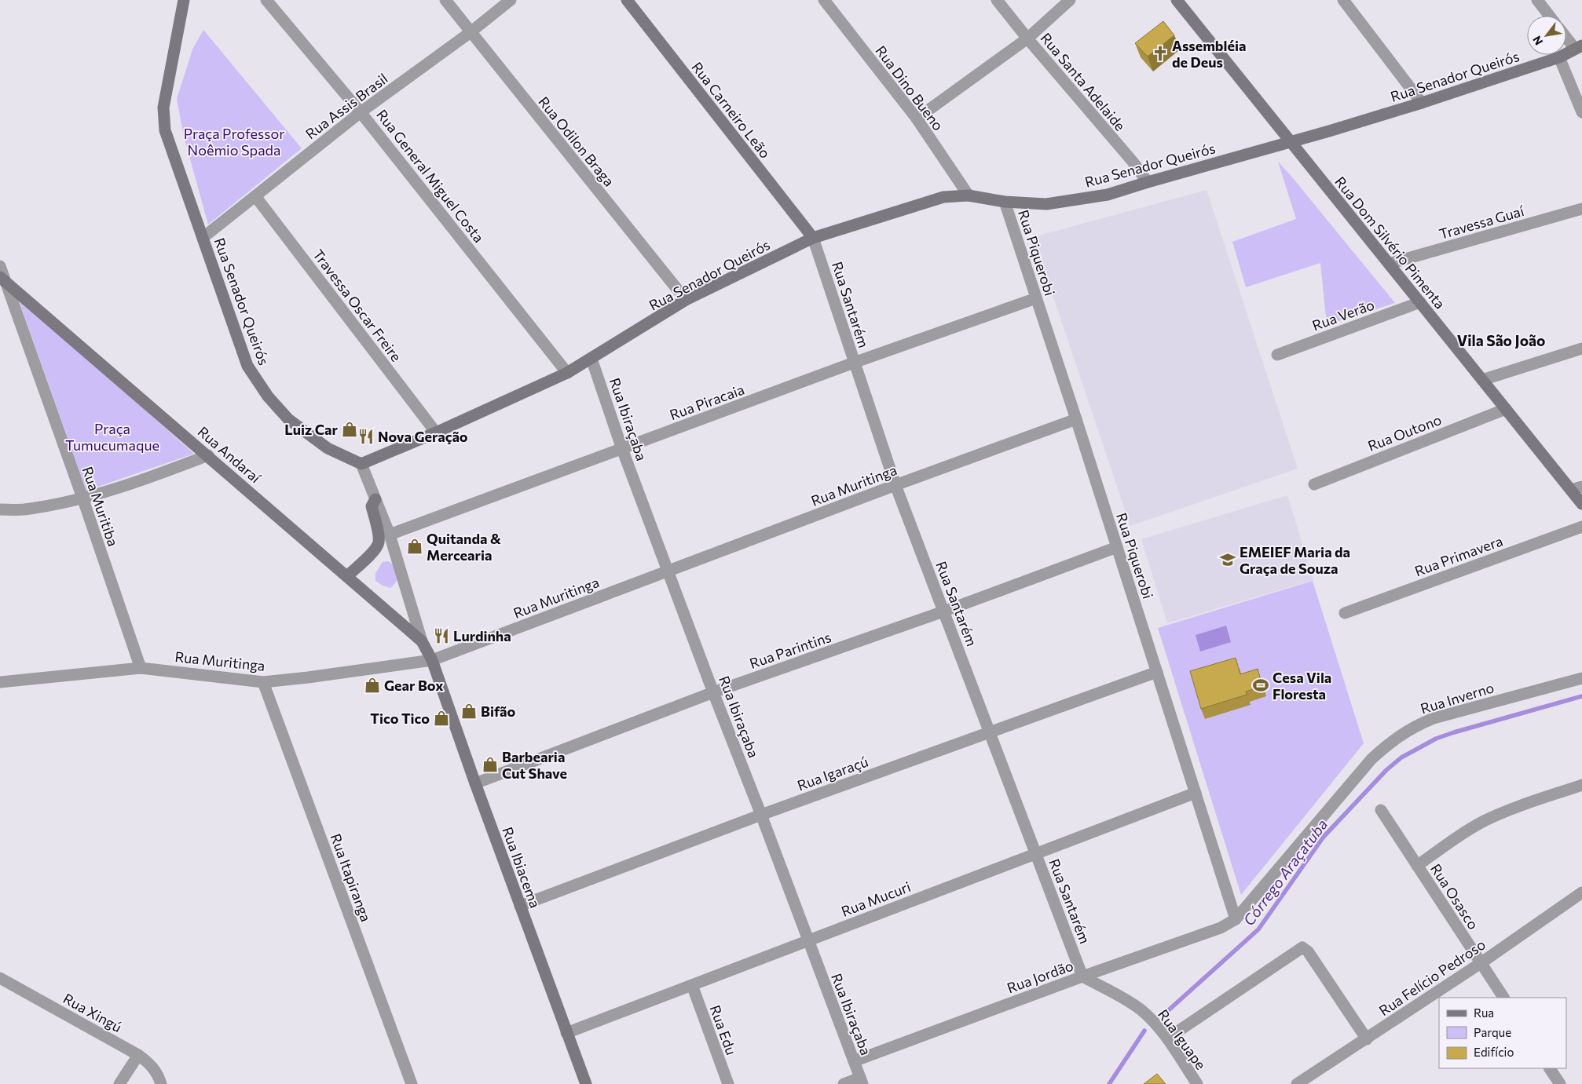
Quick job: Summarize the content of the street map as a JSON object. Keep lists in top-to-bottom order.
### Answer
{
  "streets": {
    "street": [
      "Rua Senador Queirós",
      "Rua Santa Adelaide",
      "Rua Dino Bueno",
      "Rua Assis Brasil",
      "Rua Carneiro Leão",
      "Rua Odilon Braga",
      "Rua General Miguel Costa",
      "Travessa Guaí",
      "Rua Dom Silvério Pimenta",
      "Rua Piquerobi",
      "Rua Santarém",
      "Travessa Oscar Freire",
      "Rua Verão",
      "Rua Piracaia",
      "Rua Ibiraçaba",
      "Rua Outono",
      "Rua Andaraí",
      "Rua Muritinga",
      "Rua Muritiba",
      "Rua Primavera",
      "Rua Parintins",
      "Rua Inverno",
      "Rua Igaraçú",
      "Rua Ibiacema",
      "Rua Itapiranga",
      "Rua Osasco",
      "Rua Mucuri",
      "Rua Jordão",
      "Rua Felício Pedroso",
      "Rua Xingú",
      "Rua Edu",
      "Rua Iguape"
    ]
  },
  "crossings": [
    ["Rua Senador Queirós", "Rua Santa Adelaide"],
    ["Rua Senador Queirós", "Rua Dino Bueno"],
    ["Rua Senador Queirós", "Rua Assis Brasil"],
    ["Rua Senador Queirós", "Rua Carneiro Leão"],
    ["Rua Senador Queirós", "Rua Odilon Braga"],
    ["Rua Senador Queirós", "Rua General Miguel Costa"],
    ["Rua Senador Queirós", "Rua Dom Silvério Pimenta"],
    ["Rua Senador Queirós", "Rua Piquerobi"],
    ["Rua Senador Queirós", "Rua Santarém"],
    ["Rua Senador Queirós", "Travessa Oscar Freire"],
    ["Rua Senador Queirós", "Rua Ibiraçaba"],
    ["Rua Assis Brasil", "Rua Odilon Braga"],
    ["Rua Assis Brasil", "Rua General Miguel Costa"],
    ["Rua Assis Brasil", "Travessa Oscar Freire"],
    ["Rua Carneiro Leão", "Rua Santarém"],
    ["Travessa Guaí", "Rua Dom Silvério Pimenta"],
    ["Rua Dom Silvério Pimenta", "Rua Verão"],
    ["Rua Dom Silvério Pimenta", "Rua Outono"],
    ["Rua Piquerobi", "Rua Piracaia"],
    ["Rua Piquerobi", "Rua Muritinga"],
    ["Rua Piquerobi", "Rua Parintins"],
    ["Rua Piquerobi", "Rua Inverno"],
    ["Rua Piquerobi", "Rua Igaraçú"],
    ["Rua Piquerobi", "Rua Mucuri"],
    ["Rua Piquerobi", "Rua Jordão"],
    ["Rua Santarém", "Rua Piracaia"],
    ["Rua Santarém", "Rua Muritinga"],
    ["Rua Santarém", "Rua Parintins"],
    ["Rua Santarém", "Rua Igaraçú"],
    ["Rua Santarém", "Rua Mucuri"],
    ["Rua Santarém", "Rua Jordão"],
    ["Rua Santarém", "Rua Iguape"],
    ["Rua Piracaia", "Rua Ibiraçaba"],
    ["Rua Ibiraçaba", "Rua Muritinga"],
    ["Rua Ibiraçaba", "Rua Parintins"],
    ["Rua Ibiraçaba", "Rua Igaraçú"],
    ["Rua Ibiraçaba", "Rua Mucuri"],
    ["Rua Ibiraçaba", "Rua Jordão"],
    ["Rua Andaraí", "Rua Muritinga"],
    ["Rua Andaraí", "Rua Muritiba"],
    ["Rua Andaraí", "Rua Ibiacema"],
    ["Rua Muritinga", "Rua Muritiba"],
    ["Rua Muritinga", "Rua Ibiacema"],
    ["Rua Muritinga", "Rua Itapiranga"],
    ["Rua Parintins", "Rua Ibiacema"],
    ["Rua Inverno", "Rua Jordão"],
    ["Rua Igaraçú", "Rua Ibiacema"],
    ["Rua Ibiacema", "Rua Mucuri"],
    ["Rua Osasco", "Rua Felício Pedroso"],
    ["Rua Mucuri", "Rua Edu"],
    ["Rua Jordão", "Rua Iguape"]
  ],
  "districts": ["Vila São João"],
  "water": ["Córrego Araçatuba"],
  "parks": ["Praça Professor Noêmio Spada", "Praça Tumucumaque"],
  "places": {
    "church": ["Assembléia de Deus"],
    "shop": [
      "Luiz Car",
      "Quitanda & Mercearia",
      "Gear Box",
      "Bifão",
      "Tico Tico",
      "Barbearia Cut Shave"
    ],
    "restaurant": ["Nova Geração", "Lurdinha"],
    "school or university": ["EMEIEF Maria da Graça de Souza"],
    "sports": ["Cesa Vila Floresta"]
  },
  "legend": ["Rua", "Parque", "Edifício"],
  "north": "bottom left"
}
